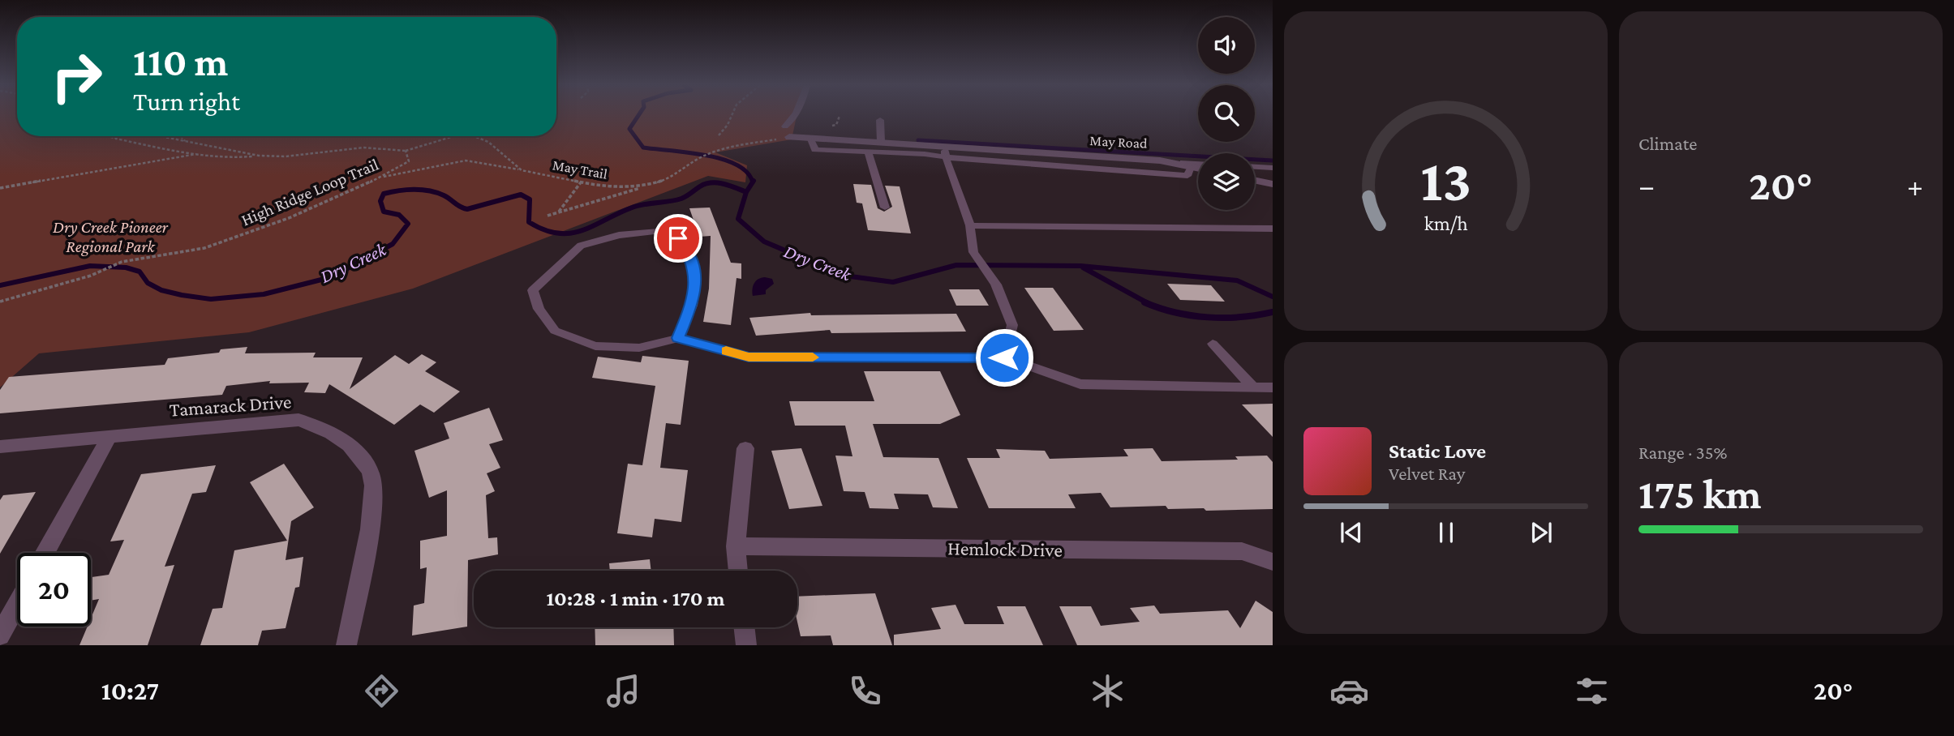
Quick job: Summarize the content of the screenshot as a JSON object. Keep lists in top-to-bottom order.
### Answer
{
  "streets": {
    "street": ["May Road", "Tamarack Drive", "Hemlock Drive"],
    "path": ["May Trail", "High Ridge Loop Trail"]
  },
  "crossings": [
    ["May Road", "May Trail"],
    ["May Trail", "High Ridge Loop Trail"]
  ],
  "water": ["Dry Creek"],
  "parks": ["Dry Creek Pioneer Regional Park"],
  "page": {
    "tile": [
      "Climate",
      ["Range · 35%", "175 km"]
    ],
    "turn": ["110 m", "Turn right"],
    "heat": ["−", "20°", "+"],
    "song": ["Static Love", "Velvet Ray"],
    "limit": "20",
    "trip": "10:28 · 1 min · 170 m",
    "tabs": ["10:27", "20°"],
    "gauge": ["13", "km/h"]
  }
}
